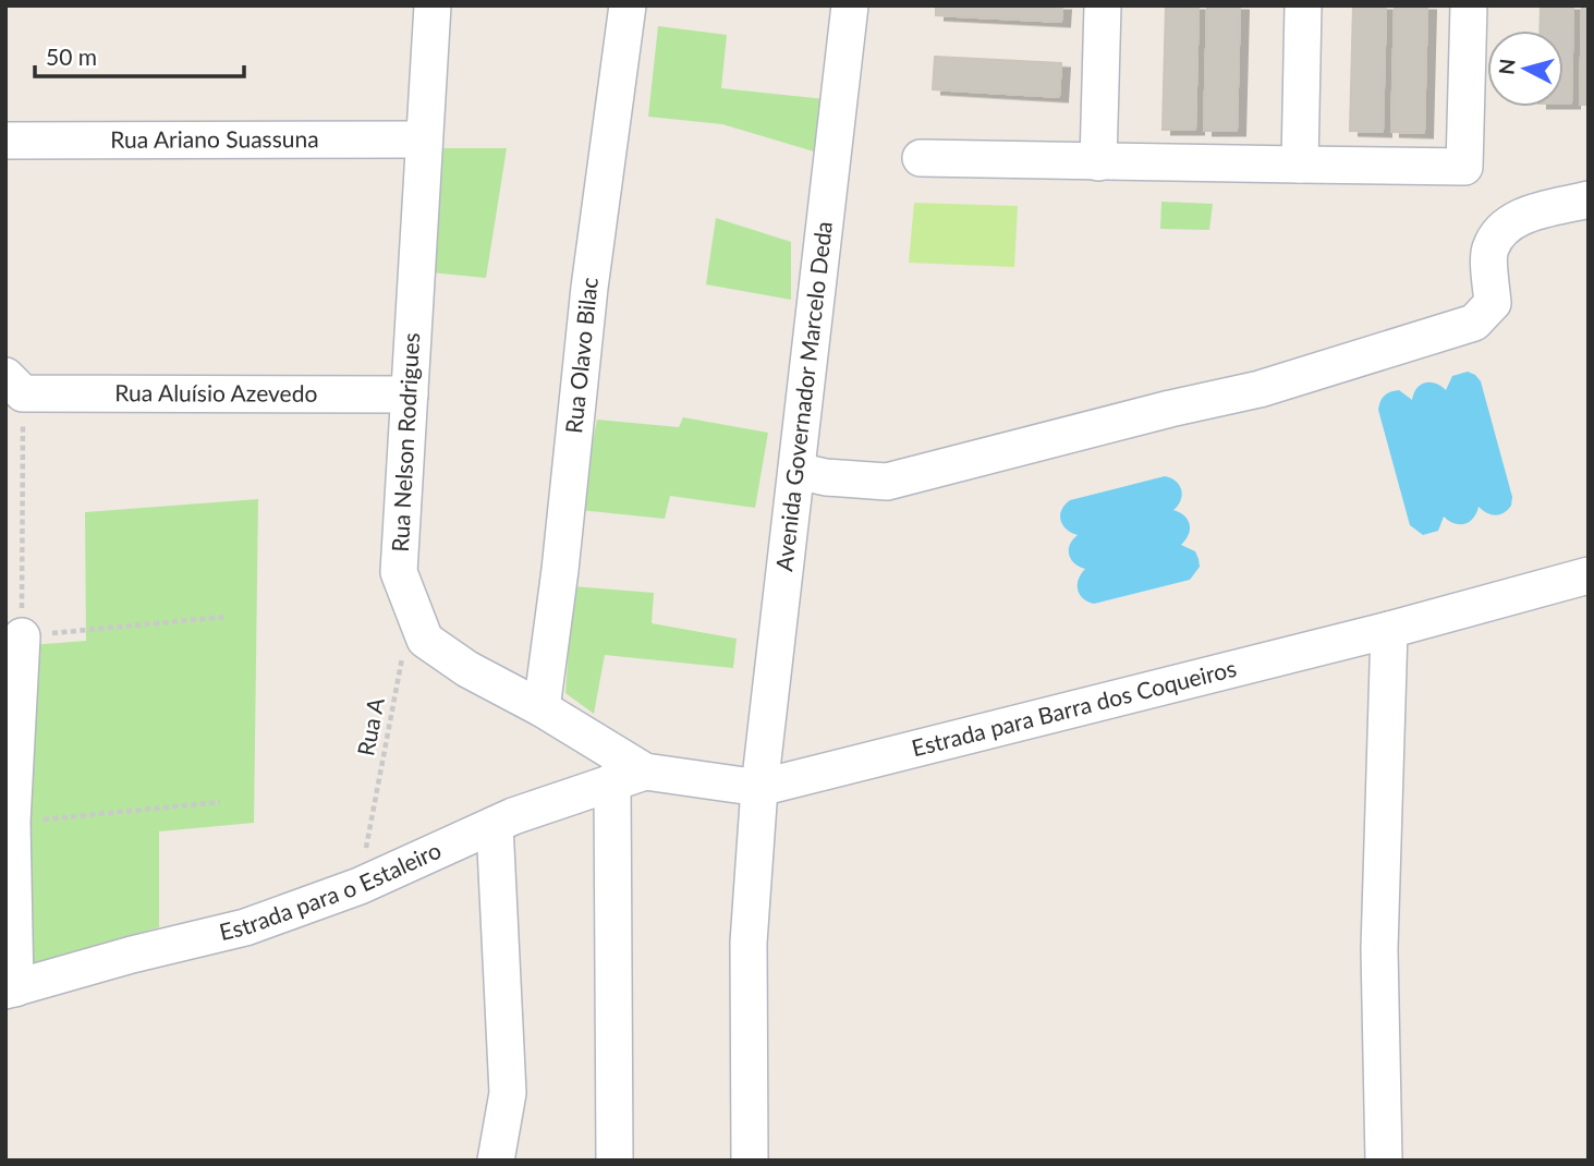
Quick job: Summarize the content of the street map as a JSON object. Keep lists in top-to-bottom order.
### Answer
{
  "streets": {
    "street": [
      "Rua Ariano Suassuna",
      "Rua Olavo Bilac",
      "Rua Aluísio Azevedo",
      "Avenida Governador Marcelo Deda",
      "Rua Nelson Rodrigues",
      "Estrada para Barra dos Coqueiros",
      "Estrada para o Estaleiro"
    ],
    "path": ["Rua A"]
  },
  "crossings": [
    ["Rua Ariano Suassuna", "Rua Nelson Rodrigues"],
    ["Rua Olavo Bilac", "Rua Nelson Rodrigues"],
    ["Rua Aluísio Azevedo", "Rua Nelson Rodrigues"],
    ["Avenida Governador Marcelo Deda", "Rua Nelson Rodrigues"],
    ["Avenida Governador Marcelo Deda", "Estrada para Barra dos Coqueiros"],
    ["Rua Nelson Rodrigues", "Estrada para Barra dos Coqueiros"],
    ["Rua Nelson Rodrigues", "Estrada para o Estaleiro"],
    ["Rua A", "Estrada para o Estaleiro"]
  ],
  "scale_bar": "50 m",
  "north": "left"
}
